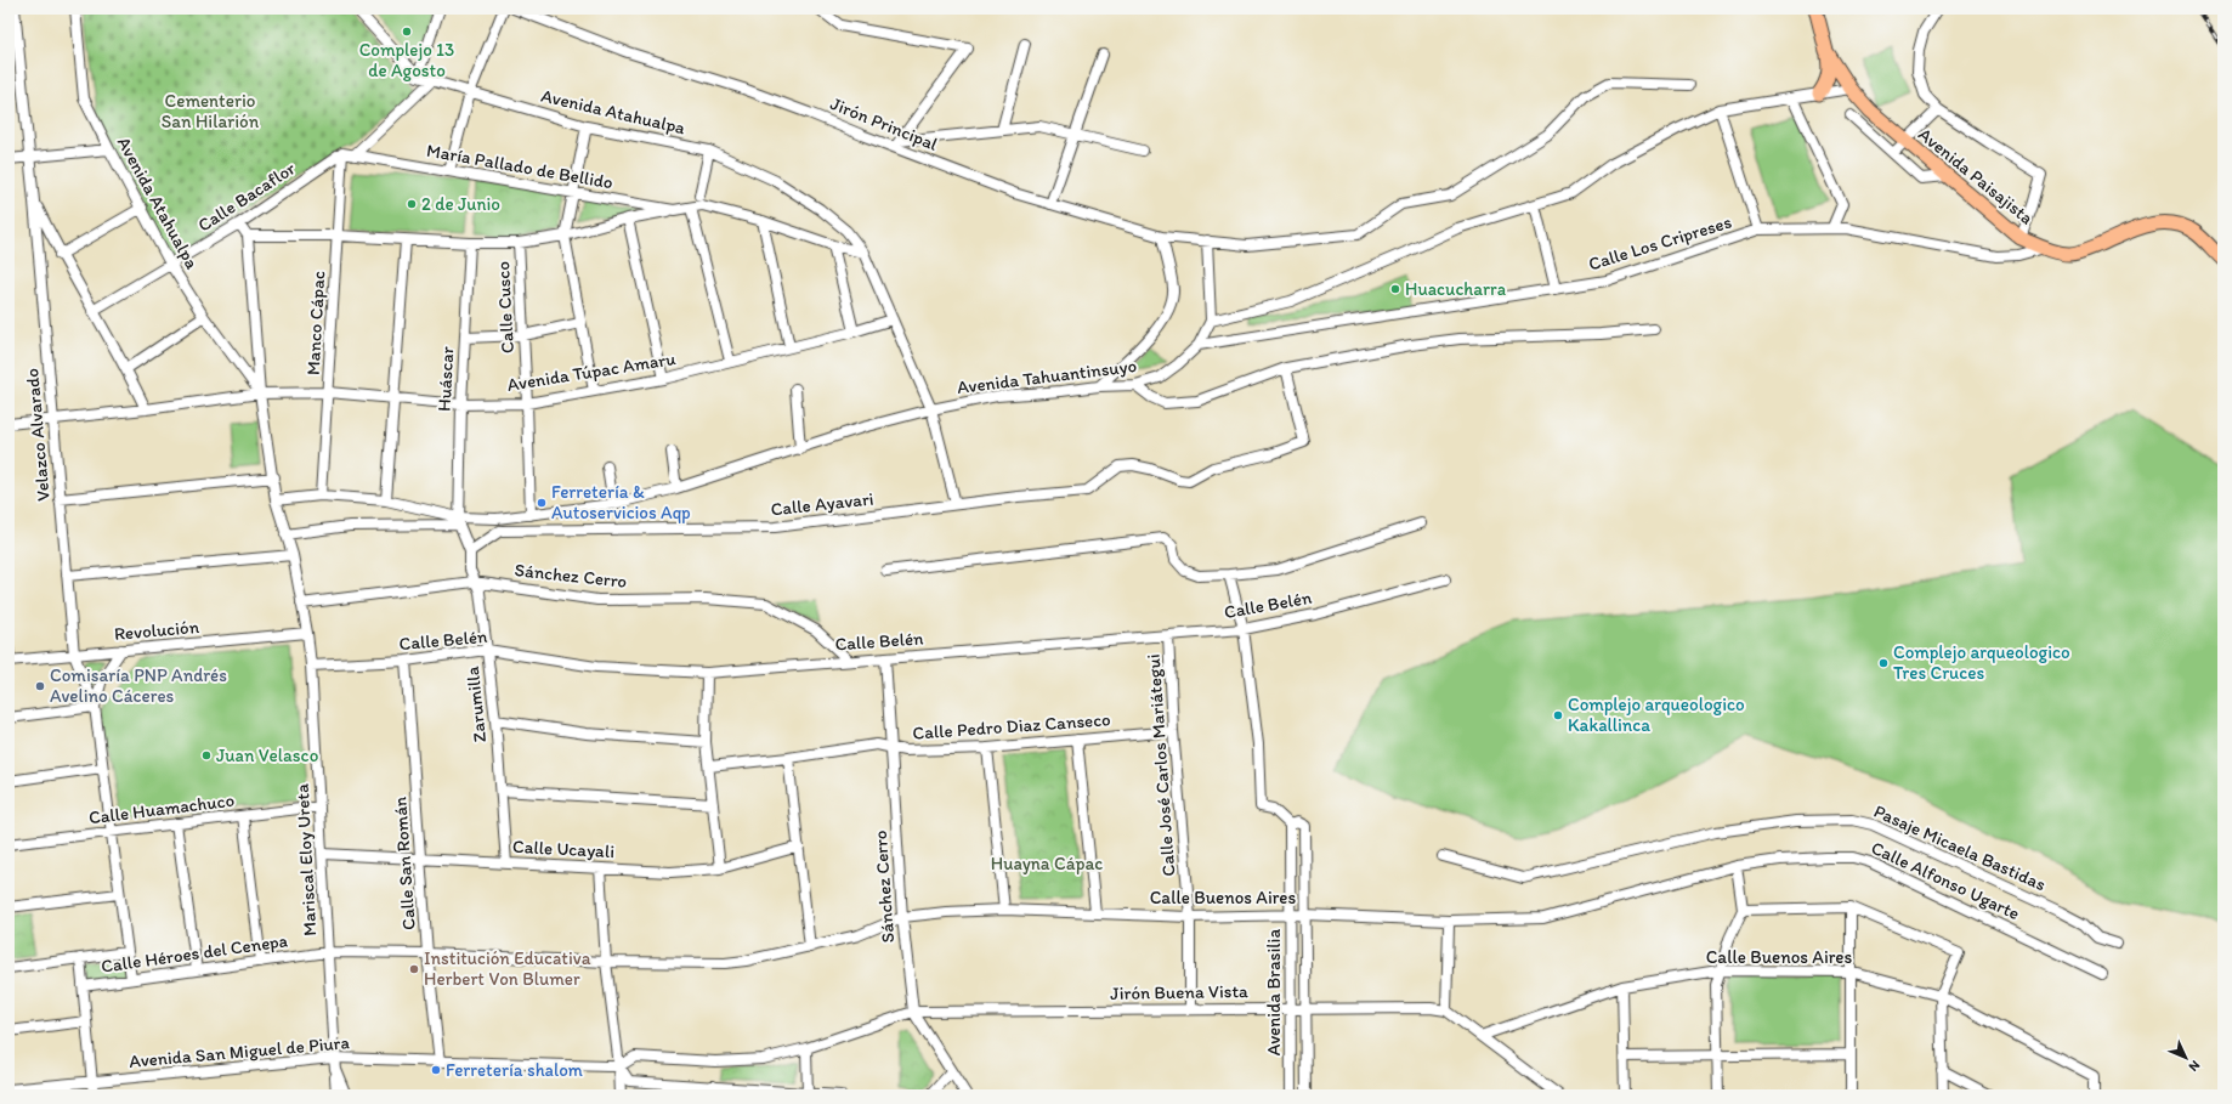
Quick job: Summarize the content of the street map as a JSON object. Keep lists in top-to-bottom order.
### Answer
{
  "streets": {
    "main road": ["Avenida Paisajista"],
    "street": [
      "Avenida Atahualpa",
      "Jirón Principal",
      "María Pallado de Bellido",
      "Calle Bacaflor",
      "Calle Los Cripreses",
      "Calle Cusco",
      "Manco Cápac",
      "Avenida Túpac Amaru",
      "Avenida Tahuantinsuyo",
      "Huáscar",
      "Velazco Alvarado",
      "Calle Ayavari",
      "Sánchez Cerro",
      "Calle Belén",
      "Revolución",
      "Zarumilla",
      "Calle Pedro Diaz Canseco",
      "Calle José Carlos Mariátegui",
      "Calle Huamachuco",
      "Pasaje Micaela Bastidas",
      "Calle Ucayali",
      "Mariscal Eloy Ureta",
      "Calle San Román",
      "Calle Alfonso Ugarte",
      "Calle Buenos Aires",
      "Calle Héroes del Cenepa",
      "Jirón Buena Vista",
      "Avenida Brasilia",
      "Avenida San Miguel de Piura"
    ]
  },
  "crossings": [
    ["Avenida Atahualpa", "Calle Bacaflor"],
    ["Avenida Atahualpa", "Avenida Túpac Amaru"],
    ["Avenida Atahualpa", "Avenida Tahuantinsuyo"],
    ["Avenida Atahualpa", "Calle Ayavari"],
    ["Avenida Atahualpa", "Mariscal Eloy Ureta"],
    ["María Pallado de Bellido", "Calle Bacaflor"],
    ["María Pallado de Bellido", "Manco Cápac"],
    ["Avenida Paisajista", "Calle Los Cripreses"],
    ["Calle Bacaflor", "Manco Cápac"],
    ["Calle Los Cripreses", "Avenida Tahuantinsuyo"],
    ["Calle Cusco", "Avenida Túpac Amaru"],
    ["Calle Cusco", "Avenida Tahuantinsuyo"],
    ["Manco Cápac", "Avenida Túpac Amaru"],
    ["Manco Cápac", "Avenida Tahuantinsuyo"],
    ["Avenida Túpac Amaru", "Huáscar"],
    ["Avenida Túpac Amaru", "Velazco Alvarado"],
    ["Avenida Túpac Amaru", "Mariscal Eloy Ureta"],
    ["Avenida Tahuantinsuyo", "Huáscar"],
    ["Avenida Tahuantinsuyo", "Zarumilla"],
    ["Avenida Tahuantinsuyo", "Mariscal Eloy Ureta"],
    ["Huáscar", "Zarumilla"],
    ["Velazco Alvarado", "Revolución"],
    ["Sánchez Cerro", "Calle Belén"],
    ["Sánchez Cerro", "Zarumilla"],
    ["Sánchez Cerro", "Calle Pedro Diaz Canseco"],
    ["Sánchez Cerro", "Mariscal Eloy Ureta"],
    ["Sánchez Cerro", "Calle Buenos Aires"],
    ["Sánchez Cerro", "Jirón Buena Vista"],
    ["Sánchez Cerro", "Avenida San Miguel de Piura"],
    ["Calle Belén", "Zarumilla"],
    ["Calle Belén", "Calle José Carlos Mariátegui"],
    ["Calle Belén", "Mariscal Eloy Ureta"],
    ["Calle Belén", "Calle San Román"],
    ["Revolución", "Mariscal Eloy Ureta"],
    ["Zarumilla", "Calle Ucayali"],
    ["Calle Pedro Diaz Canseco", "Calle José Carlos Mariátegui"],
    ["Calle José Carlos Mariátegui", "Calle Buenos Aires"],
    ["Calle José Carlos Mariátegui", "Jirón Buena Vista"],
    ["Calle Huamachuco", "Mariscal Eloy Ureta"],
    ["Calle Ucayali", "Mariscal Eloy Ureta"],
    ["Calle Ucayali", "Calle San Román"],
    ["Mariscal Eloy Ureta", "Calle Héroes del Cenepa"],
    ["Mariscal Eloy Ureta", "Avenida San Miguel de Piura"],
    ["Calle San Román", "Calle Héroes del Cenepa"],
    ["Calle San Román", "Avenida San Miguel de Piura"],
    ["Calle Alfonso Ugarte", "Calle Buenos Aires"],
    ["Calle Buenos Aires", "Calle Héroes del Cenepa"],
    ["Calle Buenos Aires", "Avenida Brasilia"],
    ["Jirón Buena Vista", "Avenida Brasilia"],
    ["Jirón Buena Vista", "Avenida San Miguel de Piura"]
  ],
  "parks": ["Cementerio San Hilarión", "Huayna Cápac"],
  "places": [
    "Complejo 13 de Agosto",
    "2 de Junio",
    "Huacucharra",
    "Ferretería & Autoservicios Aqp",
    "Complejo arqueologico Tres Cruces",
    "Comisaría PNP Andrés Avelino Cáceres",
    "Complejo arqueologico Kakallinca",
    "Juan Velasco",
    "Institución Educativa Herbert Von Blumer",
    "Ferretería shalom"
  ],
  "north": "bottom right"
}
